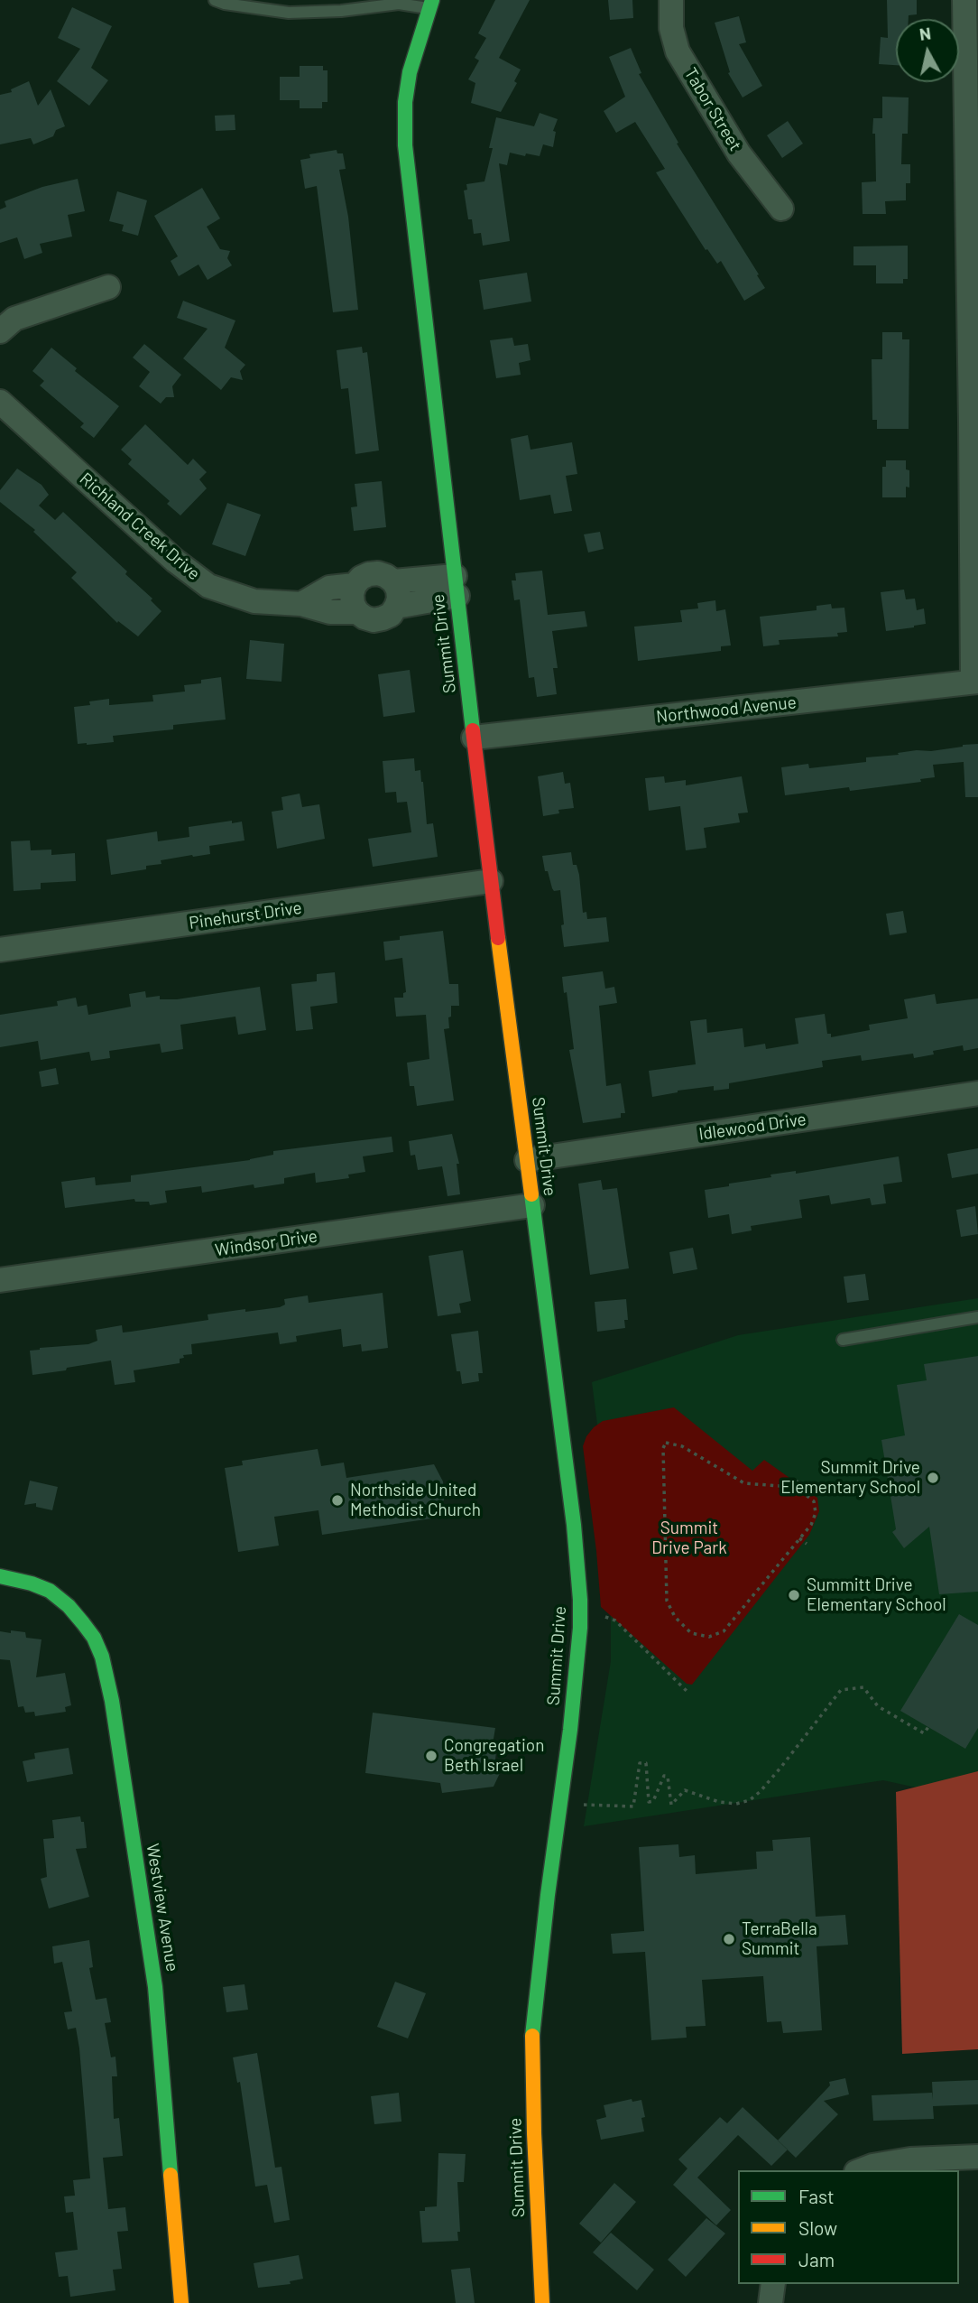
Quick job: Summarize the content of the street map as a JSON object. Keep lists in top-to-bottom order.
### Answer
{
  "streets": {
    "street": [
      "Tabor Street",
      "Richland Creek Drive",
      "Summit Drive",
      "Northwood Avenue",
      "Pinehurst Drive",
      "Idlewood Drive",
      "Windsor Drive",
      "Westview Avenue"
    ]
  },
  "crossings": [
    ["Richland Creek Drive", "Summit Drive"],
    ["Summit Drive", "Northwood Avenue"],
    ["Summit Drive", "Pinehurst Drive"],
    ["Summit Drive", "Idlewood Drive"],
    ["Summit Drive", "Windsor Drive"]
  ],
  "parks": ["Summit Drive Park"],
  "places": [
    "Summit Drive Elementary School",
    "Northside United Methodist Church",
    "Summitt Drive Elementary School",
    "Congregation Beth Israel",
    "TerraBella Summit"
  ],
  "legend": ["Fast", "Slow", "Jam"],
  "north": "top"
}
